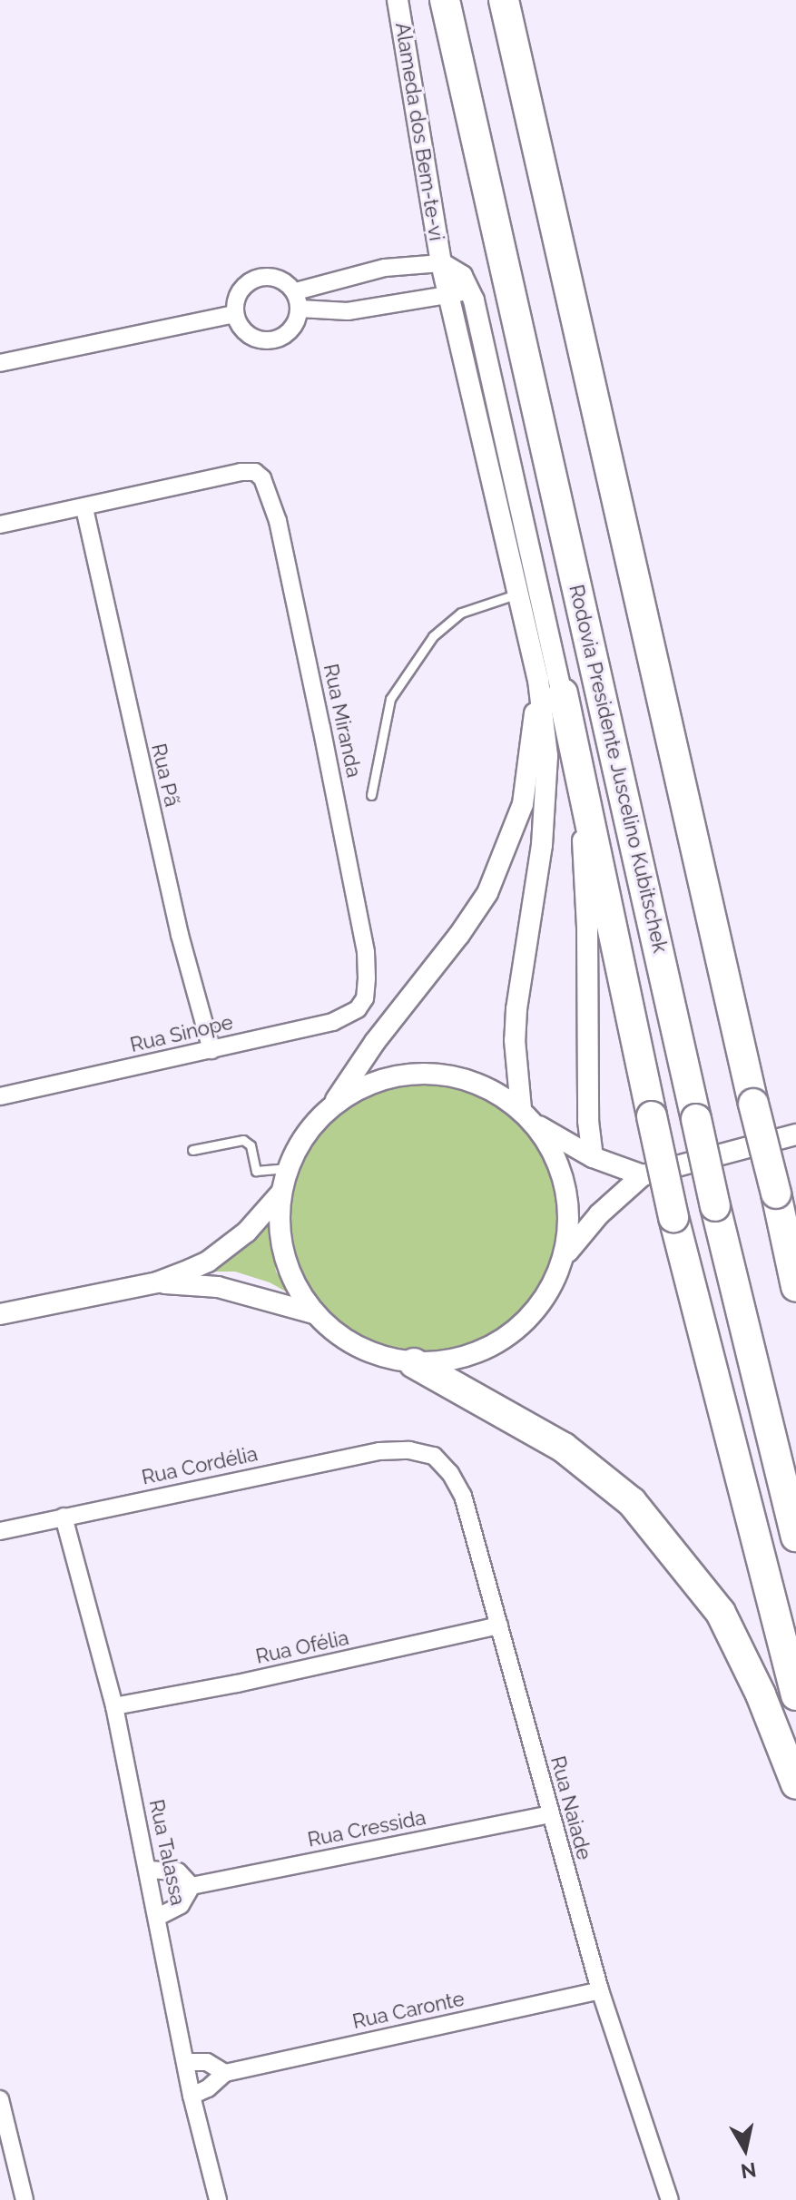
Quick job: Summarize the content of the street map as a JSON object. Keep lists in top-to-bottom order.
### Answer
{
  "streets": {
    "highway": ["Rodovia Presidente Juscelino Kubitschek"],
    "street": [
      "Alameda dos Bem-te-vi",
      "Rua Miranda",
      "Rua Pã",
      "Rua Sinope",
      "Rua Cordélia",
      "Rua Ofélia",
      "Rua Naiade",
      "Rua Cressida",
      "Rua Talassa",
      "Rua Caronte"
    ]
  },
  "crossings": [
    ["Rua Miranda", "Rua Pã"],
    ["Rua Miranda", "Rua Sinope"],
    ["Rua Pã", "Rua Sinope"],
    ["Rua Cordélia", "Rua Naiade"],
    ["Rua Cordélia", "Rua Talassa"],
    ["Rua Ofélia", "Rua Naiade"],
    ["Rua Ofélia", "Rua Talassa"],
    ["Rua Naiade", "Rua Cressida"],
    ["Rua Naiade", "Rua Caronte"],
    ["Rua Talassa", "Rua Caronte"]
  ],
  "north": "bottom"
}
